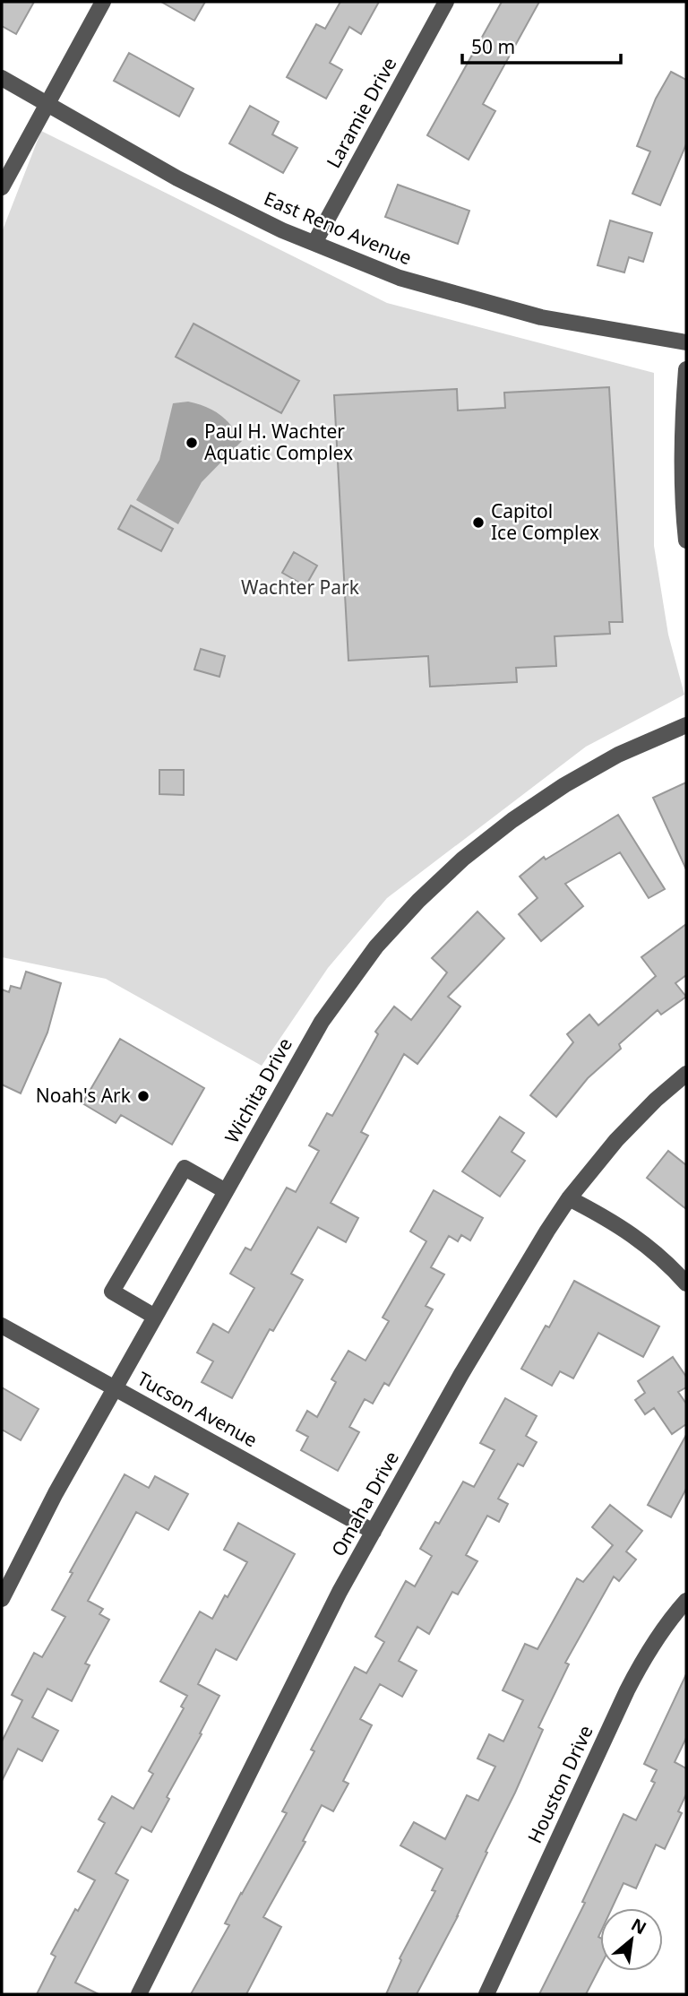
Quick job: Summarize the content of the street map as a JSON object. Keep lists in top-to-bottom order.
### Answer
{
  "streets": {
    "street": [
      "Laramie Drive",
      "East Reno Avenue",
      "Wichita Drive",
      "Tucson Avenue",
      "Omaha Drive",
      "Houston Drive"
    ]
  },
  "crossings": [
    ["Laramie Drive", "East Reno Avenue"],
    ["Wichita Drive", "Tucson Avenue"],
    ["Tucson Avenue", "Omaha Drive"]
  ],
  "parks": ["Wachter Park"],
  "places": ["Paul H. Wachter Aquatic Complex", "Capitol Ice Complex", "Noah's Ark"],
  "scale_bar": "50 m",
  "north": "top right"
}
